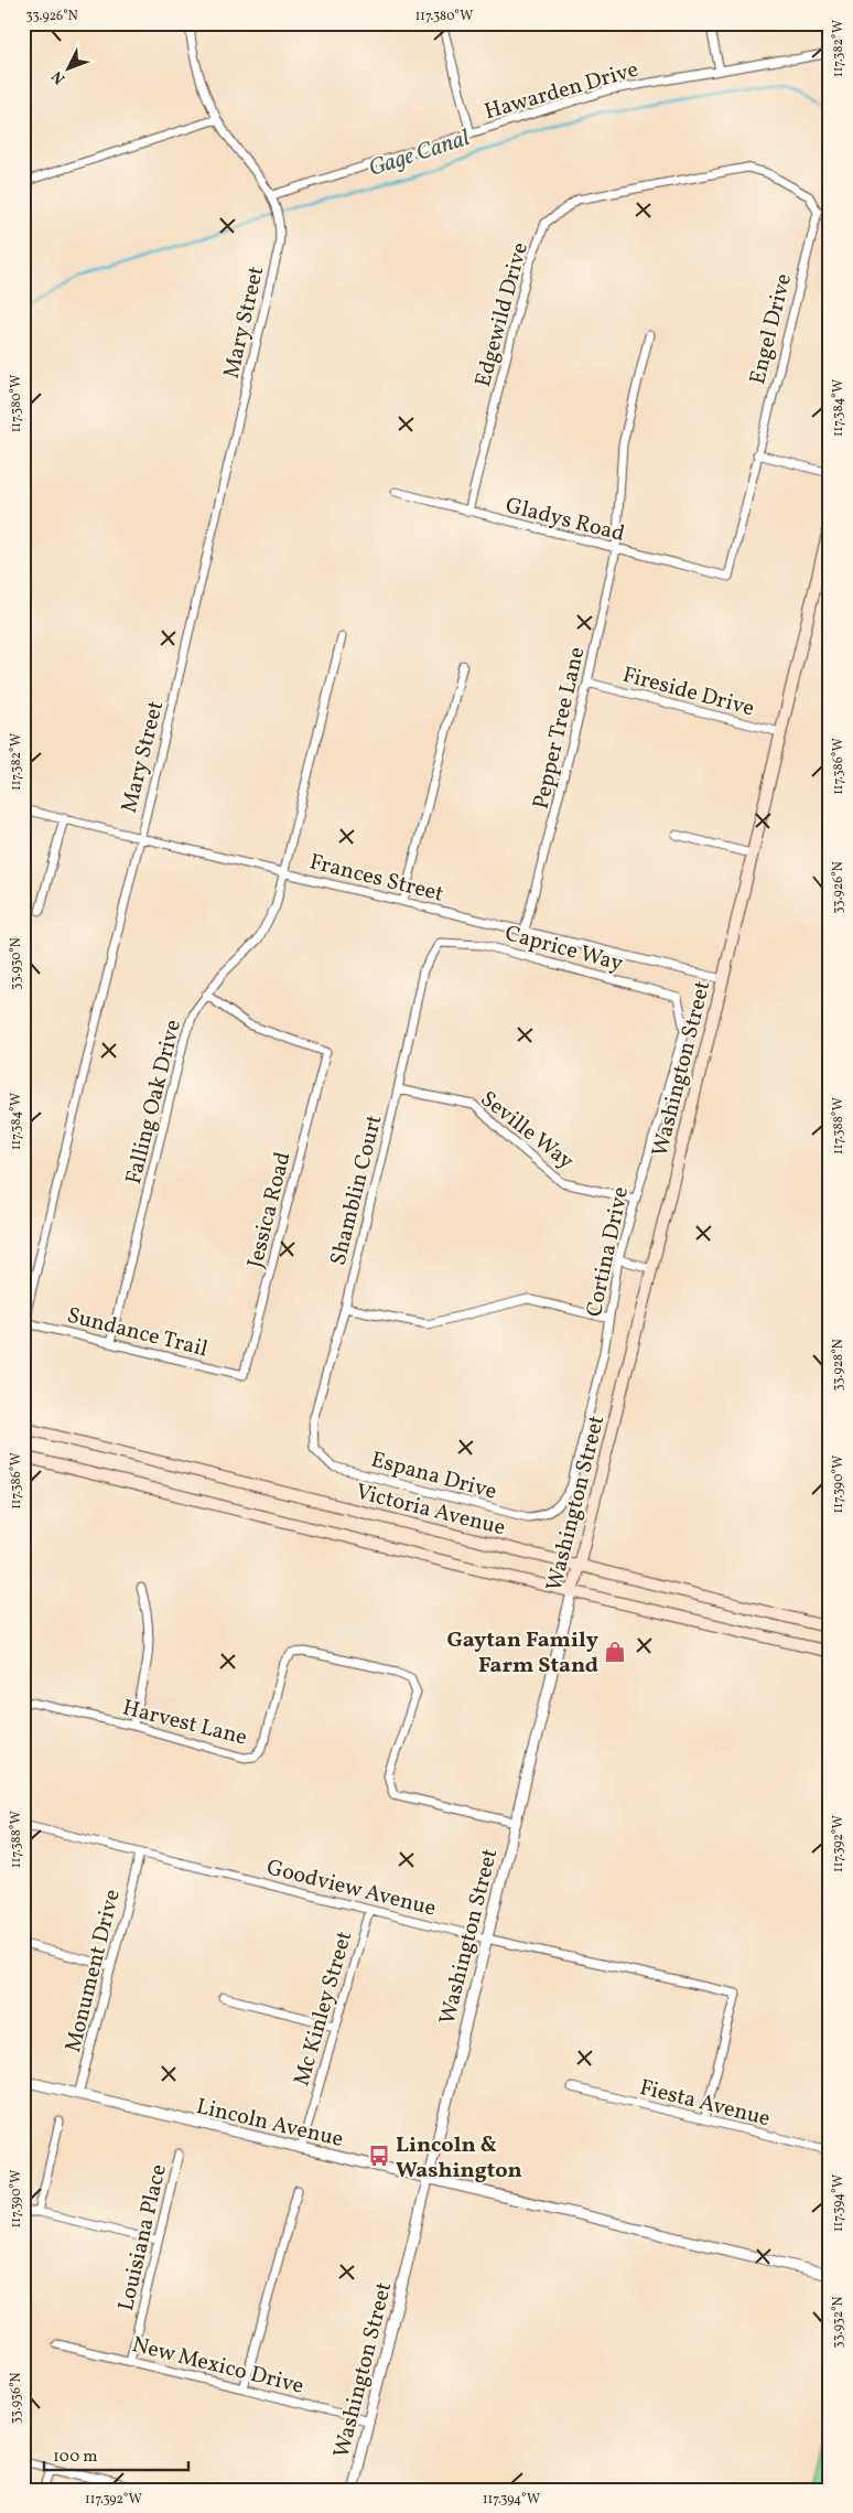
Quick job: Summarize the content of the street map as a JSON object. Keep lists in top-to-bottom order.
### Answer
{
  "streets": {
    "main road": ["Washington Street", "Victoria Avenue"],
    "street": [
      "Hawarden Drive",
      "Edgewild Drive",
      "Mary Street",
      "Engel Drive",
      "Gladys Road",
      "Fireside Drive",
      "Pepper Tree Lane",
      "Frances Street",
      "Caprice Way",
      "Falling Oak Drive",
      "Seville Way",
      "Shamblin Court",
      "Jessica Road",
      "Cortina Drive",
      "Sundance Trail",
      "Espana Drive",
      "Harvest Lane",
      "Goodview Avenue",
      "Monument Drive",
      "Mc Kinley Street",
      "Fiesta Avenue",
      "Lincoln Avenue",
      "Louisiana Place",
      "New Mexico Drive"
    ]
  },
  "crossings": [
    ["Hawarden Drive", "Mary Street"],
    ["Edgewild Drive", "Engel Drive"],
    ["Edgewild Drive", "Gladys Road"],
    ["Mary Street", "Frances Street"],
    ["Mary Street", "Sundance Trail"],
    ["Engel Drive", "Gladys Road"],
    ["Gladys Road", "Pepper Tree Lane"],
    ["Fireside Drive", "Pepper Tree Lane"],
    ["Fireside Drive", "Washington Street"],
    ["Pepper Tree Lane", "Frances Street"],
    ["Frances Street", "Washington Street"],
    ["Frances Street", "Falling Oak Drive"],
    ["Caprice Way", "Shamblin Court"],
    ["Caprice Way", "Cortina Drive"],
    ["Washington Street", "Victoria Avenue"],
    ["Washington Street", "Harvest Lane"],
    ["Washington Street", "Goodview Avenue"],
    ["Washington Street", "Lincoln Avenue"],
    ["Washington Street", "New Mexico Drive"],
    ["Falling Oak Drive", "Jessica Road"],
    ["Falling Oak Drive", "Sundance Trail"],
    ["Seville Way", "Shamblin Court"],
    ["Seville Way", "Cortina Drive"],
    ["Shamblin Court", "Espana Drive"],
    ["Jessica Road", "Sundance Trail"],
    ["Cortina Drive", "Espana Drive"],
    ["Goodview Avenue", "Monument Drive"],
    ["Goodview Avenue", "Mc Kinley Street"],
    ["Goodview Avenue", "Fiesta Avenue"],
    ["Monument Drive", "Lincoln Avenue"],
    ["Mc Kinley Street", "Lincoln Avenue"],
    ["Louisiana Place", "New Mexico Drive"]
  ],
  "water": ["Gage Canal"],
  "places": {
    "shop": ["Gaytan Family Farm Stand"],
    "bus stop": ["Lincoln & Washington"]
  },
  "scale_bar": "100 m",
  "north": "bottom left",
  "coordinates": [
    "33.926°N",
    "117.380°W",
    "117.382°W",
    "117.384°W",
    "117.386°W",
    "33.930°N",
    "117.388°W",
    "33.928°N",
    "117.390°W",
    "117.392°W",
    "117.394°W",
    "33.932°N",
    "33.936°N"
  ]
}
